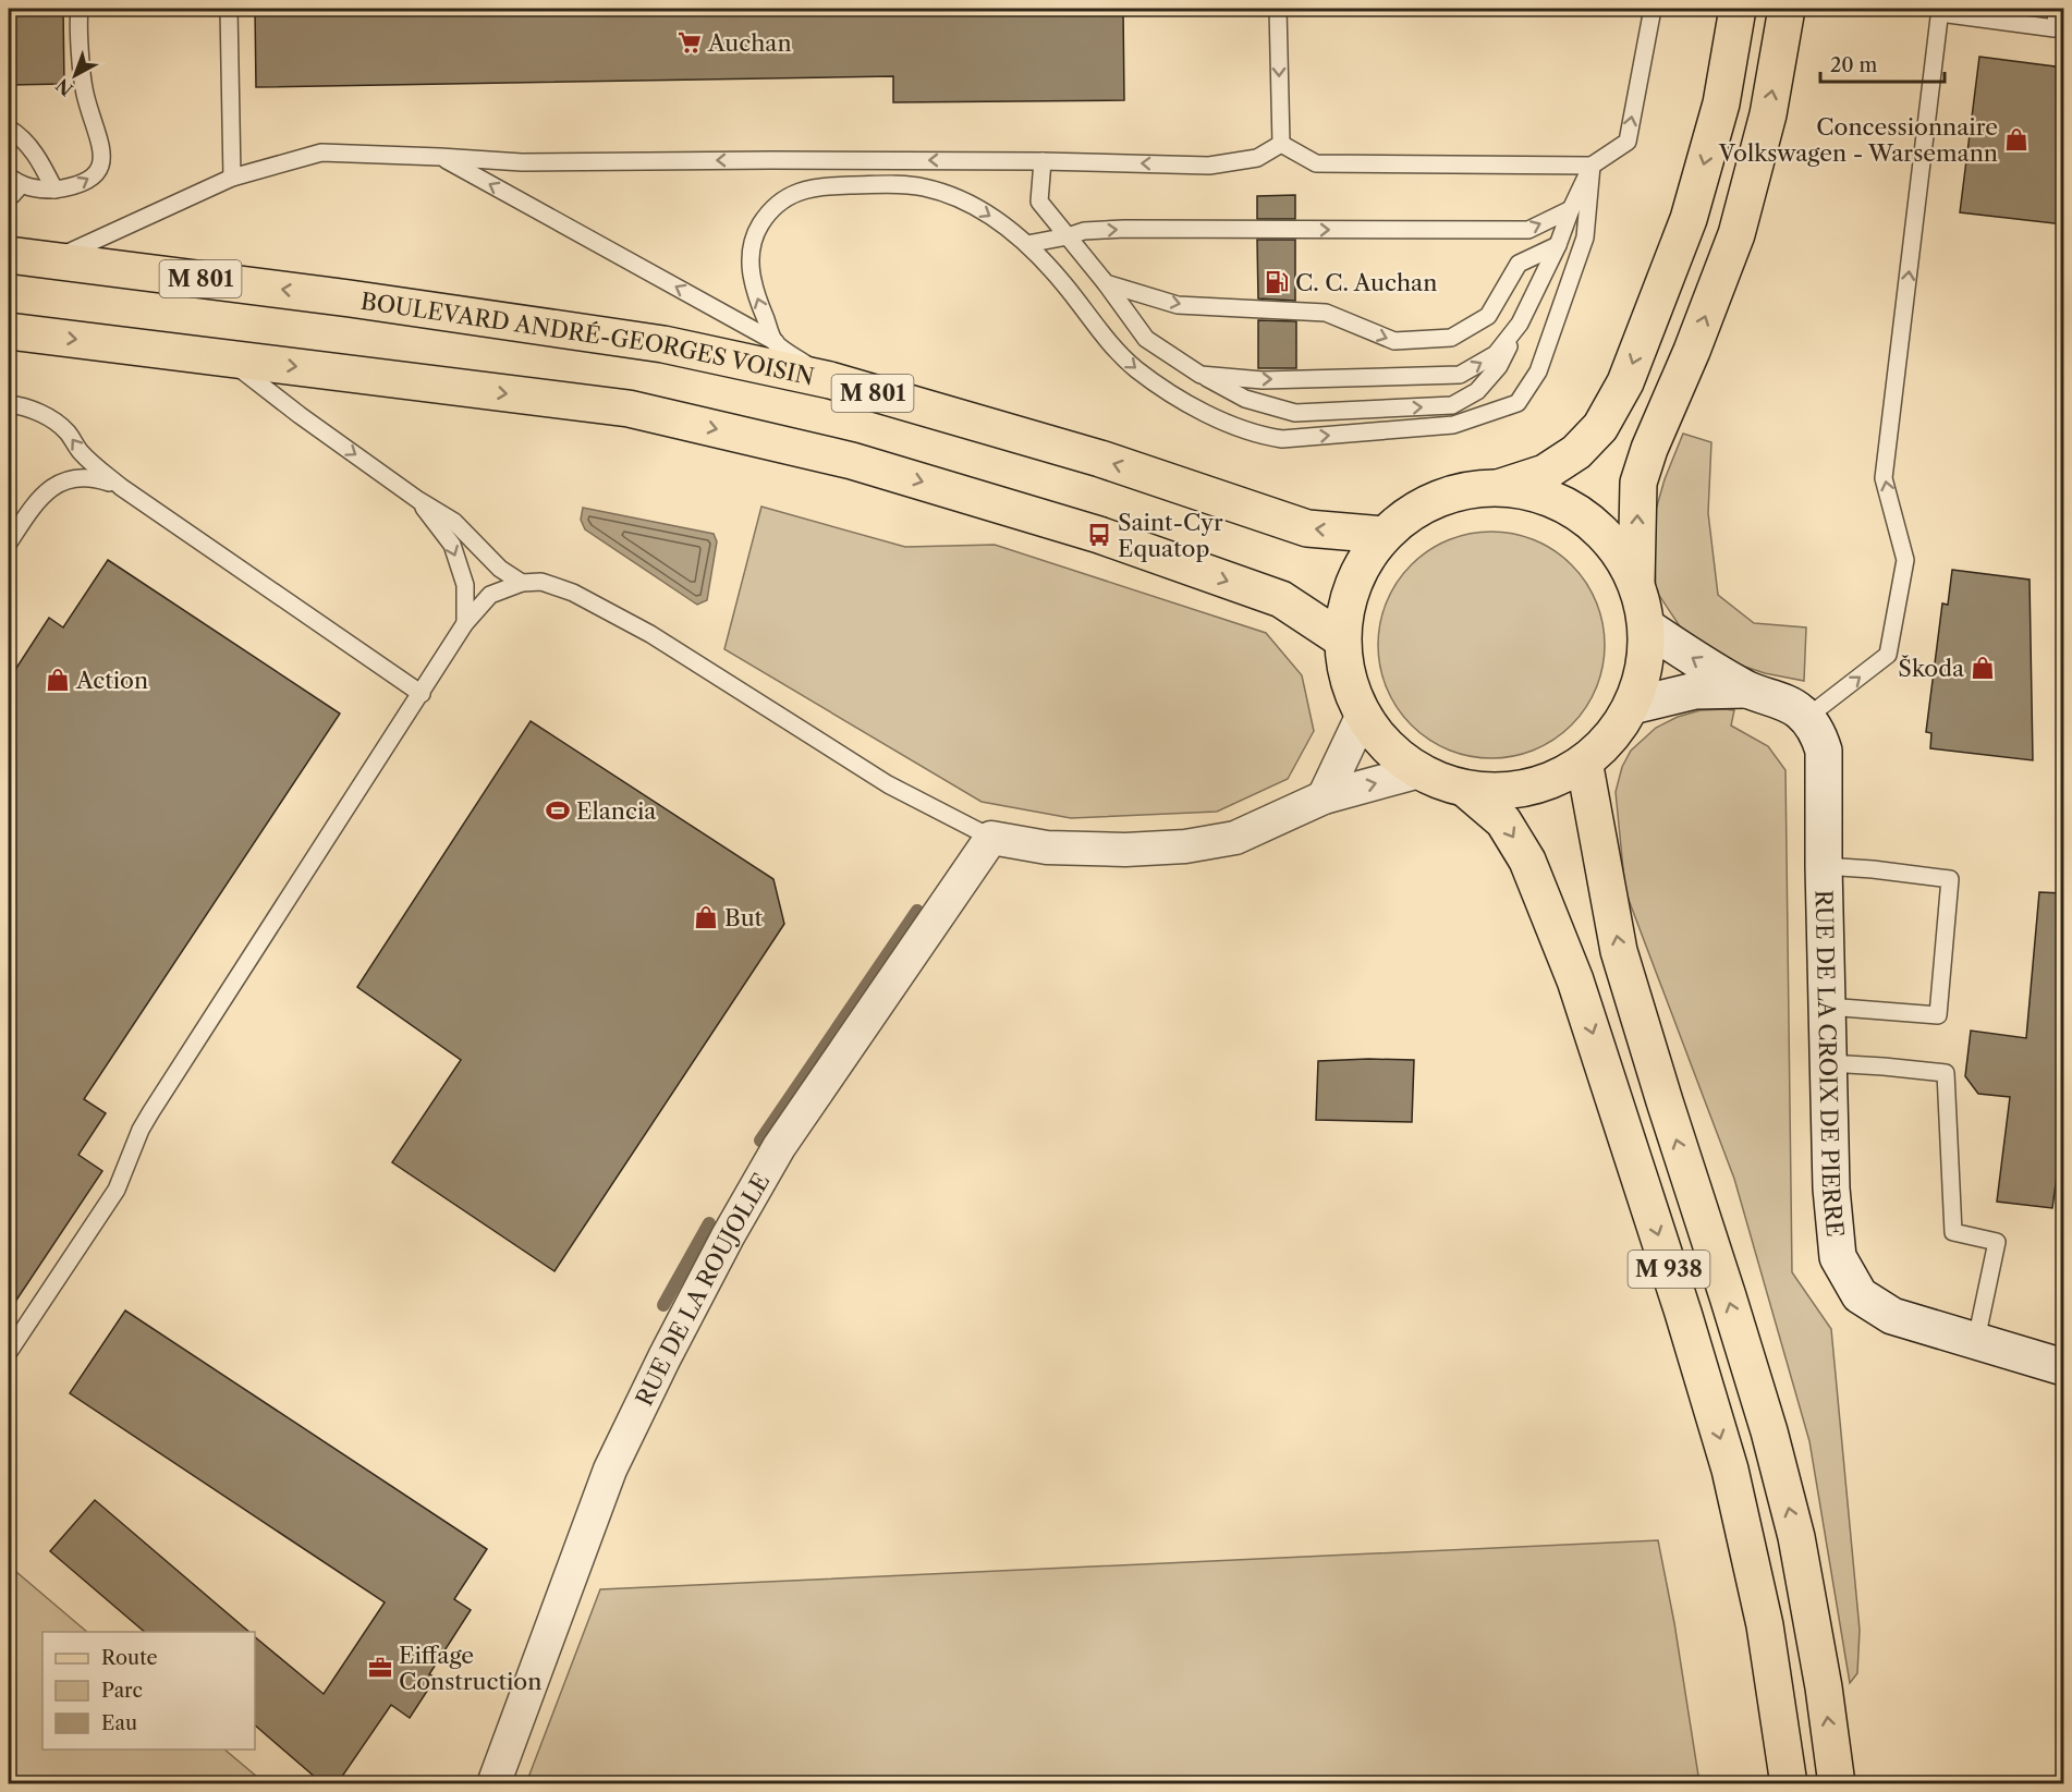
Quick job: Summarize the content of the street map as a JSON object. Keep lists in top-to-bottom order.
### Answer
{
  "streets": {
    "main road": ["M 801", "BOULEVARD ANDRÉ-GEORGES VOISIN", "M 938"],
    "street": ["RUE DE LA CROIX DE PIERRE", "RUE DE LA ROUJOLLE"]
  },
  "places": {
    "supermarket": ["Auchan"],
    "shop": [
      "Concessionnaire Volkswagen - Warsemann",
      "Škoda",
      "Action",
      "But"
    ],
    "fuel station": ["C. C. Auchan"],
    "bus stop": ["Saint-Cyr Equatop"],
    "sports": ["Elancia"],
    "office": ["Eiffage Construction"]
  },
  "legend": ["Route", "Parc", "Eau"],
  "scale_bar": "20 m",
  "north": "bottom left"
}
